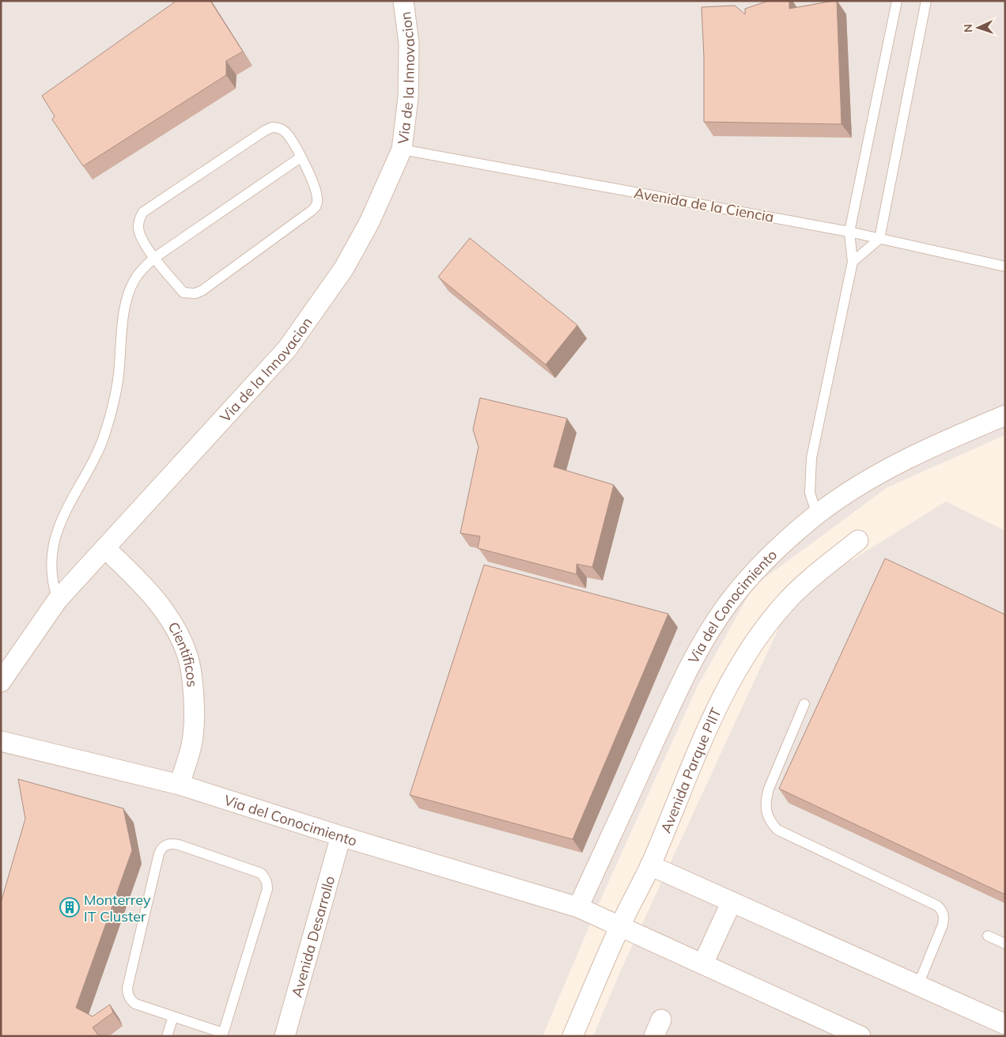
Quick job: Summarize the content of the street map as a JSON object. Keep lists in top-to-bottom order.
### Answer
{
  "streets": {
    "street": [
      "Via de la Innovacion",
      "Via del Conocimiento",
      "Cientificos",
      "Avenida Parque PIIT",
      "Avenida Desarrollo"
    ],
    "lane": ["Avenida de la Ciencia"]
  },
  "crossings": [
    ["Via de la Innovacion", "Avenida de la Ciencia"],
    ["Via de la Innovacion", "Cientificos"],
    ["Via del Conocimiento", "Cientificos"],
    ["Via del Conocimiento", "Avenida Parque PIIT"],
    ["Via del Conocimiento", "Avenida Desarrollo"]
  ],
  "places": {
    "building": ["Monterrey IT Cluster"]
  },
  "north": "left"
}
